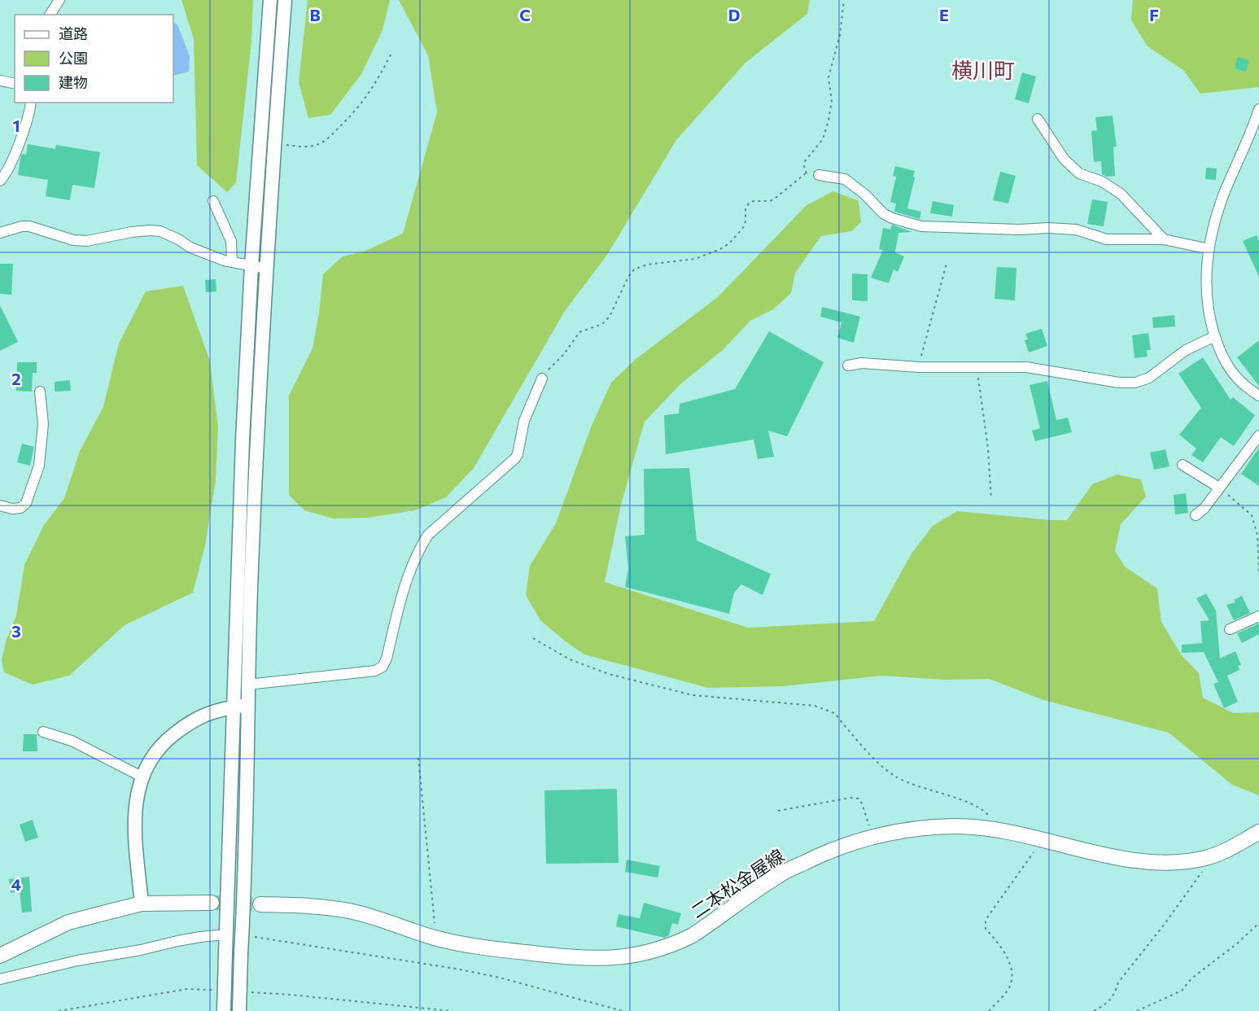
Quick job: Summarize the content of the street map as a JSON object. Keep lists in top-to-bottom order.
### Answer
{
  "streets": {
    "main road": ["二本松金屋線"]
  },
  "districts": ["横川町"],
  "legend": ["道路", "公園", "建物"],
  "grid": {
    "columns": [
      "B",
      "C",
      "D",
      "E",
      "F"
    ],
    "rows": [
      "1",
      "2",
      "3",
      "4"
    ]
  }
}
